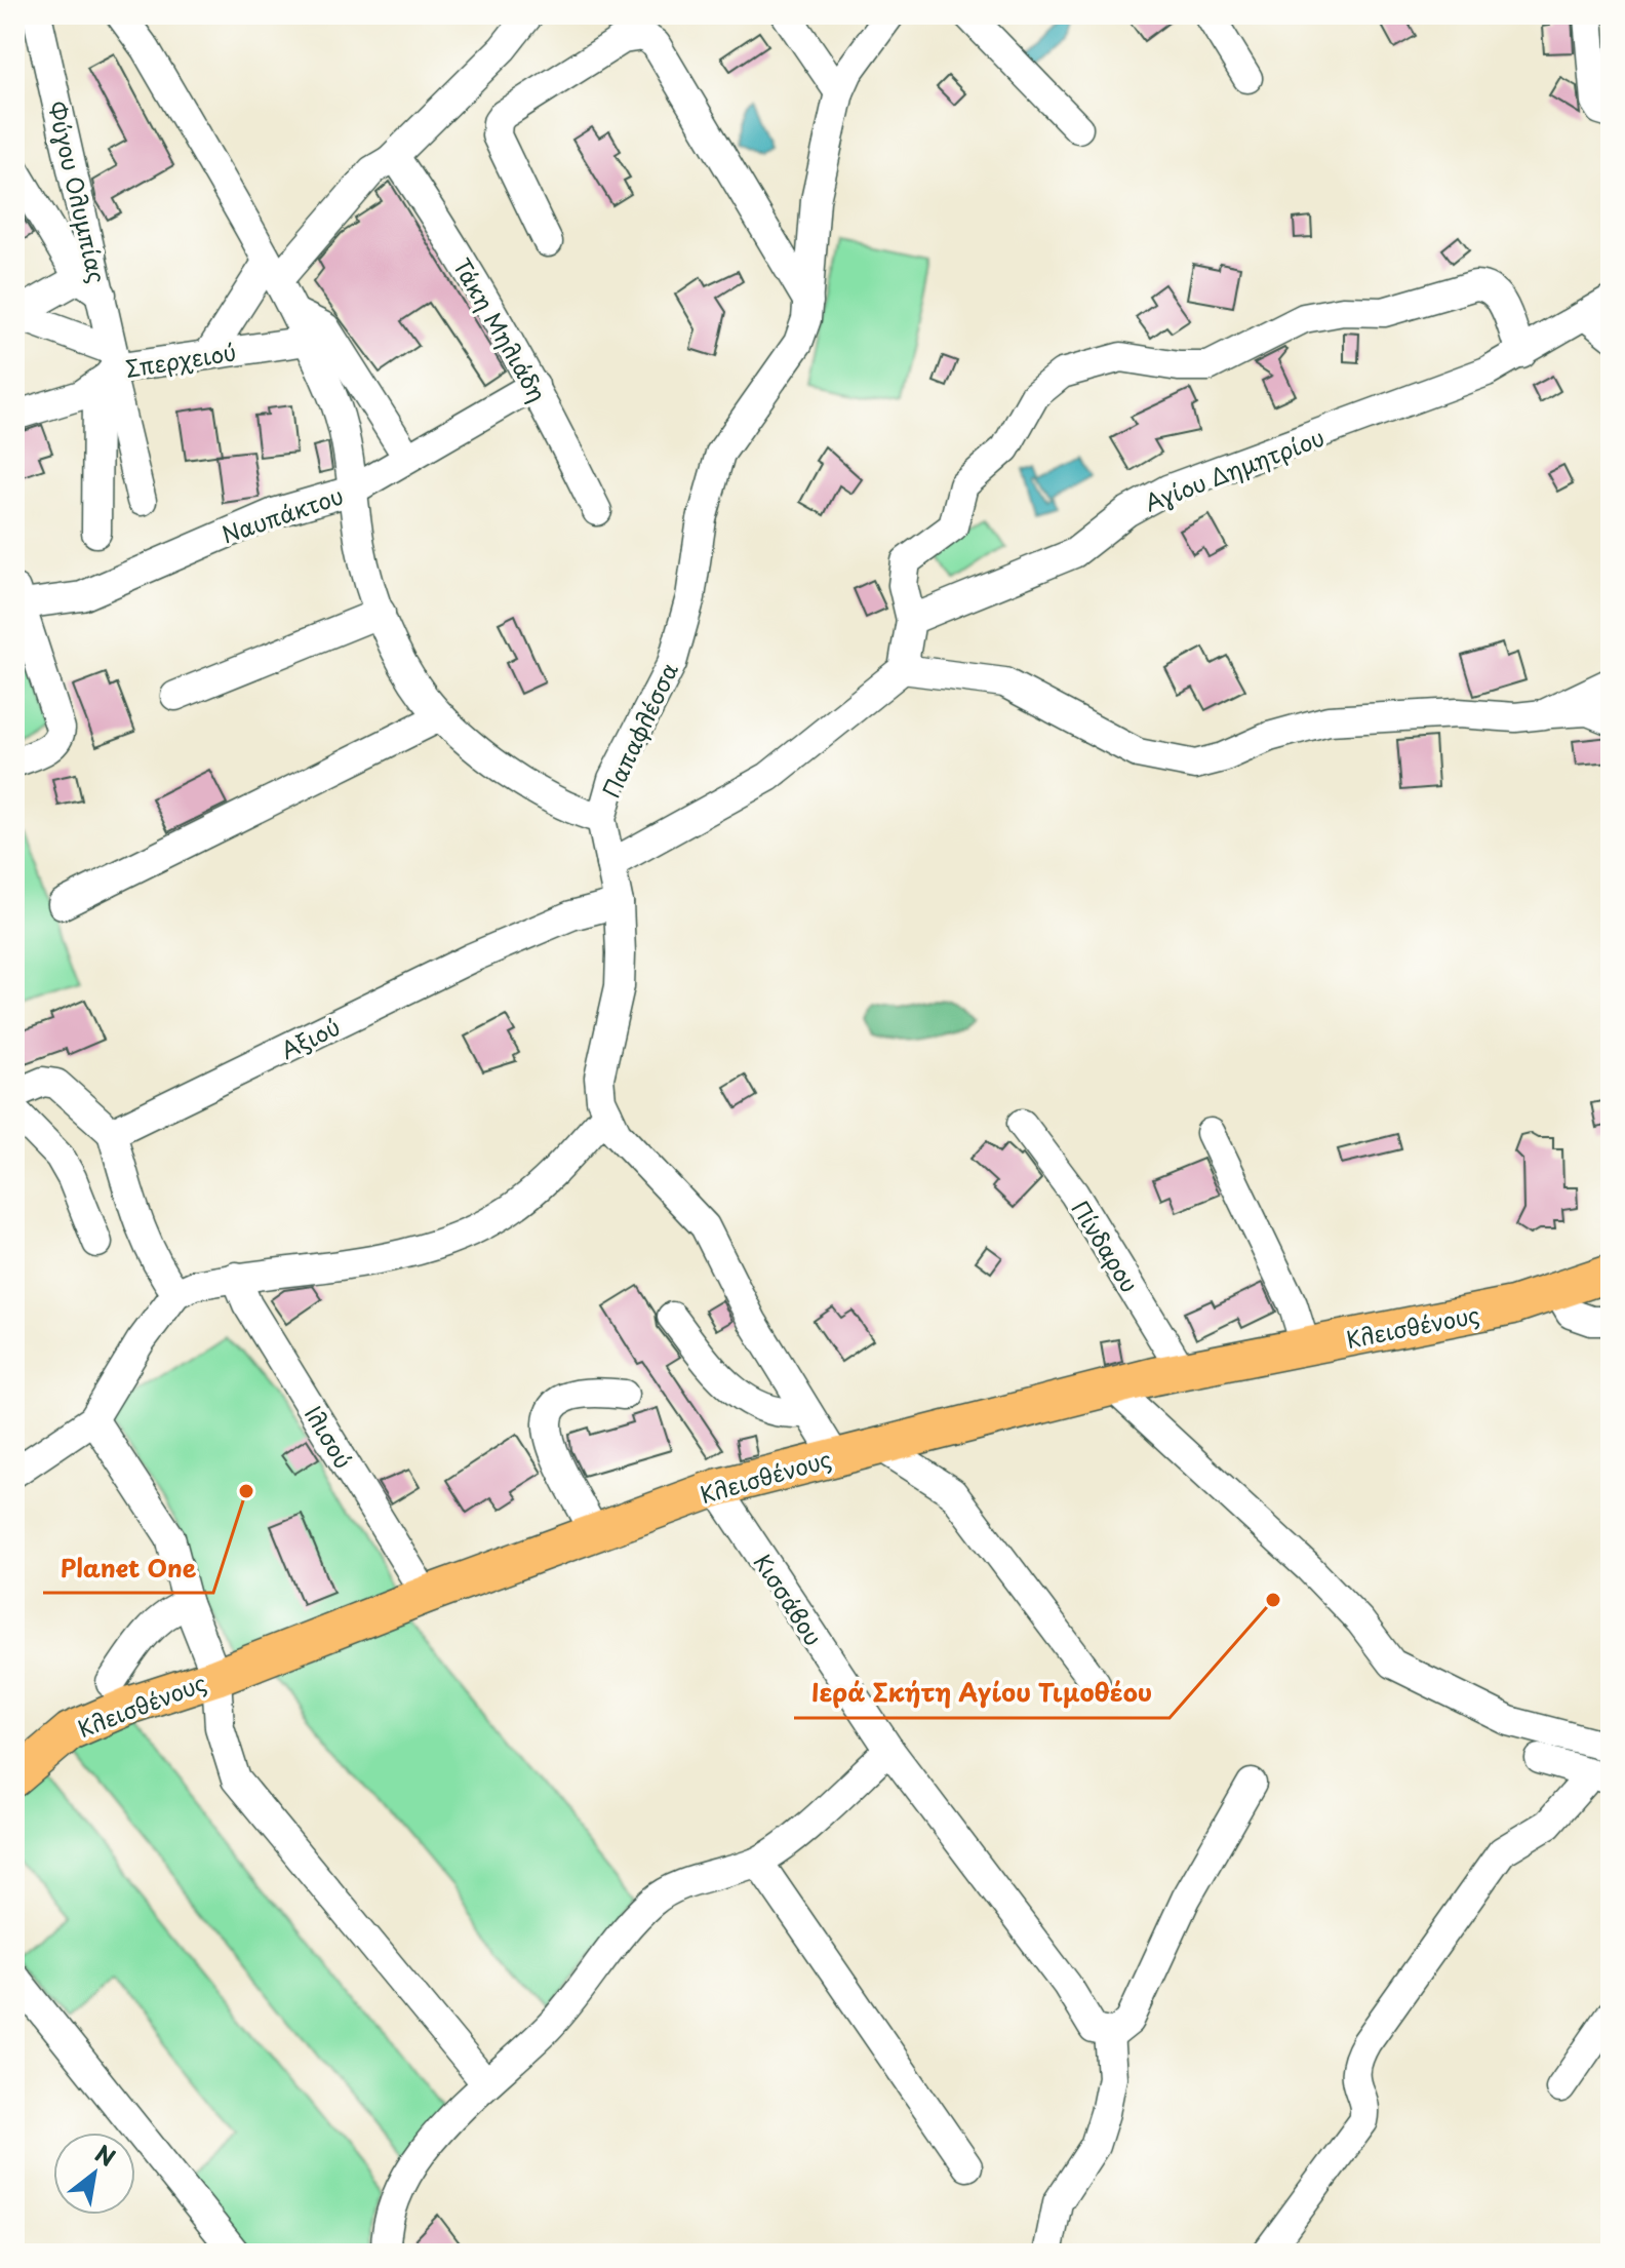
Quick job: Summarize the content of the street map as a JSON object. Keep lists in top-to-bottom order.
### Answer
{
  "streets": {
    "main road": ["Κλεισθένους"],
    "street": [
      "Φύγου Ολυμπίας",
      "Τάκη Μηλιάδη",
      "Σπερχειού",
      "Αγίου Δημητρίου",
      "Ναυπάκτου",
      "Παπαφλέσσα",
      "Αξιού",
      "Πίνδαρου",
      "Ιλισού",
      "Κισσάβου"
    ]
  },
  "crossings": [
    ["Φύγου Ολυμπίας", "Σπερχειού"],
    ["Τάκη Μηλιάδη", "Ναυπάκτου"],
    ["Παπαφλέσσα", "Αξιού"],
    ["Παπαφλέσσα", "Κλεισθένους"],
    ["Πίνδαρου", "Κλεισθένους"],
    ["Κλεισθένους", "Ιλισού"],
    ["Κλεισθένους", "Κισσάβου"]
  ],
  "places": ["Planet One", "Ιερά Σκήτη Αγίου Τιμοθέου"],
  "north": "top right"
}
